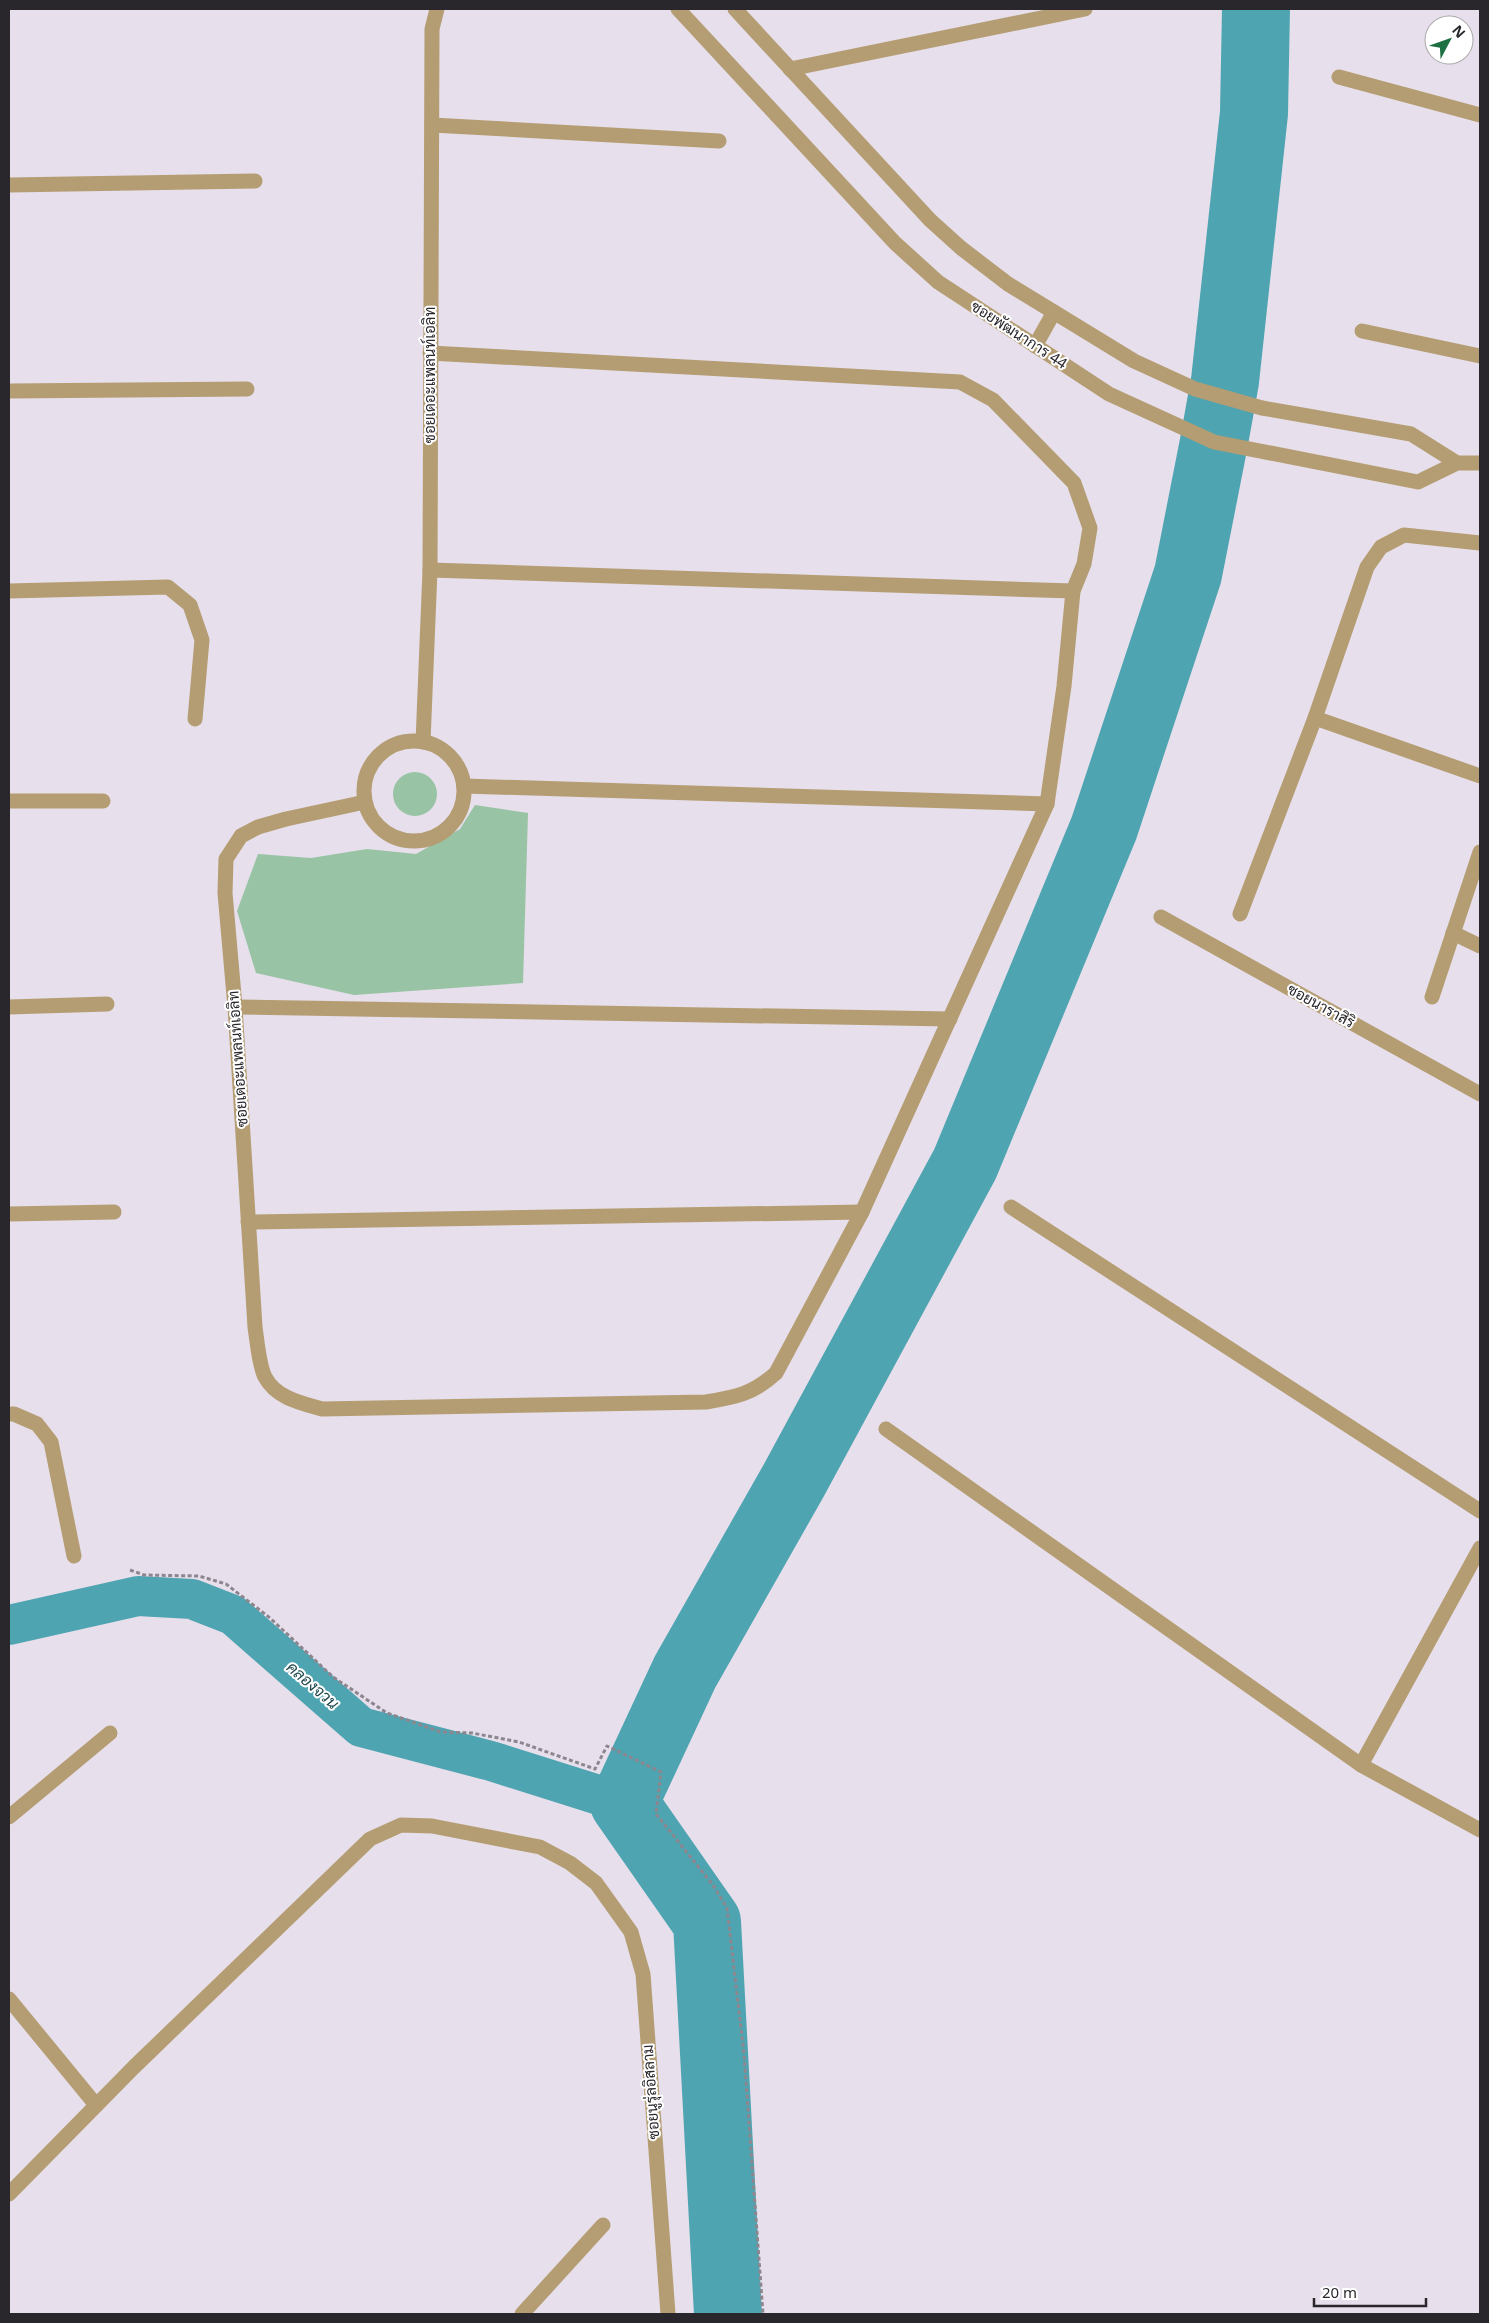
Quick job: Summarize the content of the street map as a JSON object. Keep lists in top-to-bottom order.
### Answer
{
  "streets": {
    "street": [
      "ซอยพัฒนาการ 44",
      "ซอยเดอะแพลนท์เอลิท",
      "ซอยนาราสิริ",
      "ซอยนูรุ่ลอิสลาม"
    ]
  },
  "water": ["คลองจวน"],
  "scale_bar": "20 m",
  "north": "top right"
}
